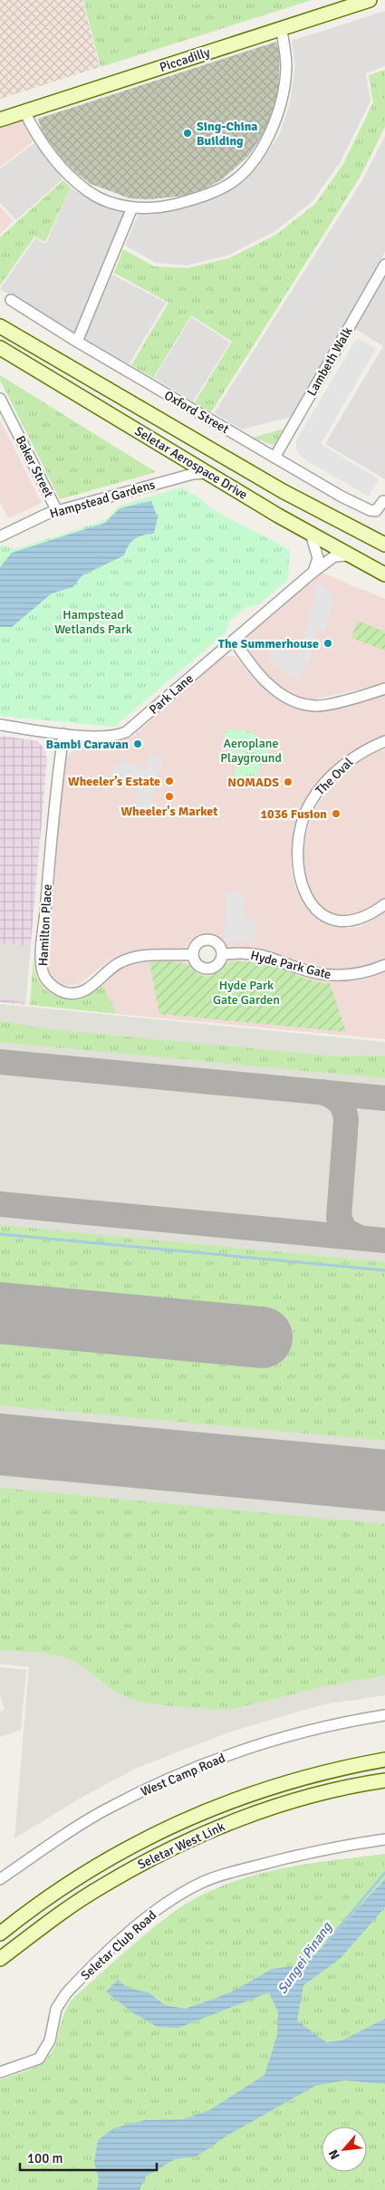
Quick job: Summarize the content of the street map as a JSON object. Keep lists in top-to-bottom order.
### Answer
{
  "streets": {
    "street": [
      "Piccadilly",
      "Lambeth Walk",
      "Oxford Street",
      "Seletar Aerospace Drive",
      "Baker Street",
      "Hampstead Gardens",
      "Park Lane",
      "The Oval",
      "Hamilton Place",
      "Hyde Park Gate",
      "West Camp Road",
      "Seletar West Link",
      "Seletar Club Road"
    ]
  },
  "crossings": [
    ["Lambeth Walk", "Oxford Street"],
    ["Seletar Aerospace Drive", "Hampstead Gardens"],
    ["Seletar Aerospace Drive", "Park Lane"],
    ["Baker Street", "Hampstead Gardens"],
    ["Park Lane", "Hamilton Place"],
    ["Hamilton Place", "Hyde Park Gate"]
  ],
  "water": ["Sungei Pinang"],
  "parks": ["Hampstead Wetlands Park", "Aeroplane Playground", "Hyde Park Gate Garden"],
  "places": [
    "Sing-China Building",
    "The Summerhouse",
    "Bambi Caravan",
    "Wheeler’s Estate",
    "NOMADS",
    "Wheeler's Market",
    "1036 Fusion"
  ],
  "scale_bar": "100 m",
  "north": "bottom left"
}
